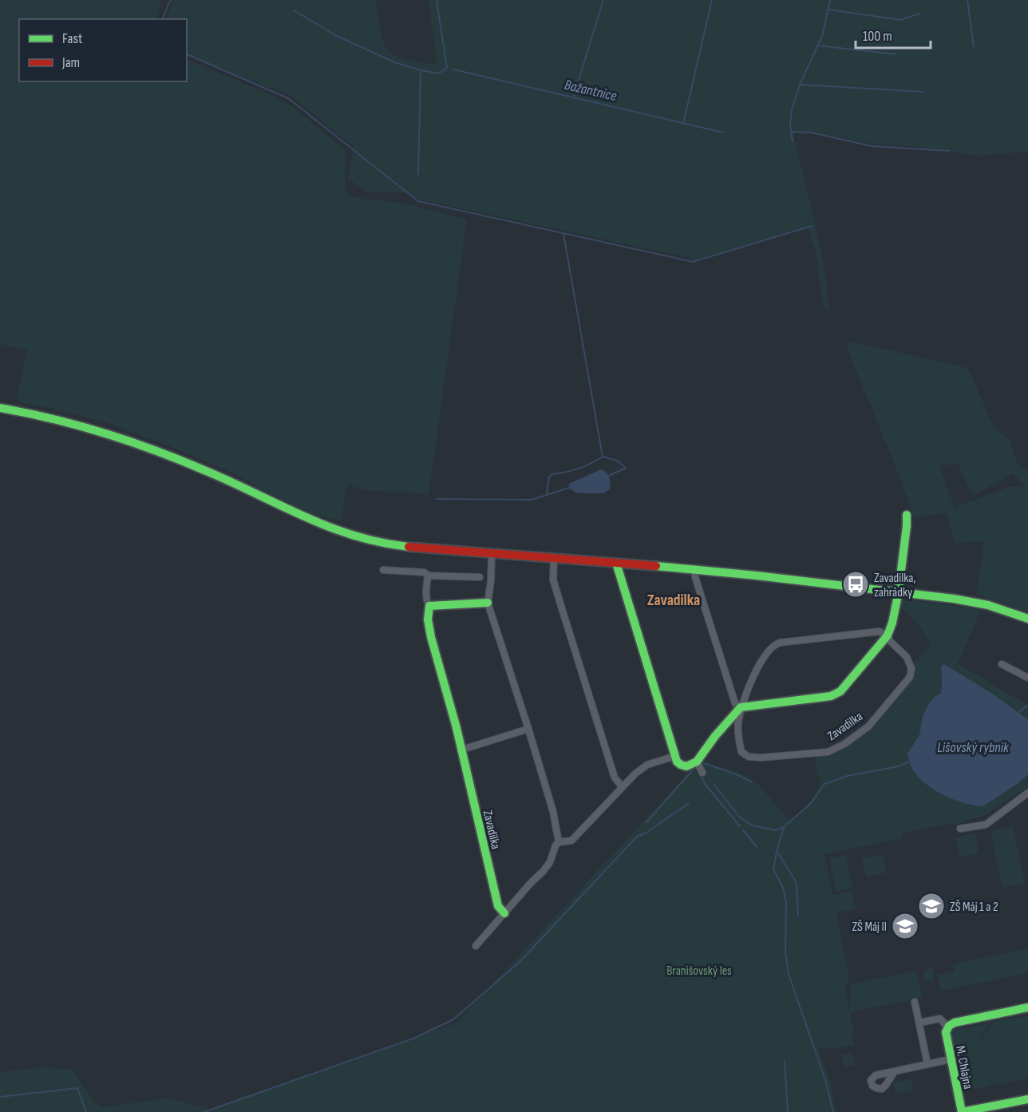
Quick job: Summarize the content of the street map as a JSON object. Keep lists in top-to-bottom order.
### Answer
{
  "streets": {
    "street": ["Zavadilka", "M. Chlajna"]
  },
  "districts": ["Zavadilka"],
  "water": ["Bažantnice", "Lišovský rybník"],
  "parks": ["Branišovský les"],
  "places": {
    "bus stop": ["Zavadilka, zahrádky"],
    "school or university": ["ZŠ Máj 1 a 2", "ZŠ Máj II"]
  },
  "legend": ["Fast", "Jam"],
  "scale_bar": "100 m"
}
